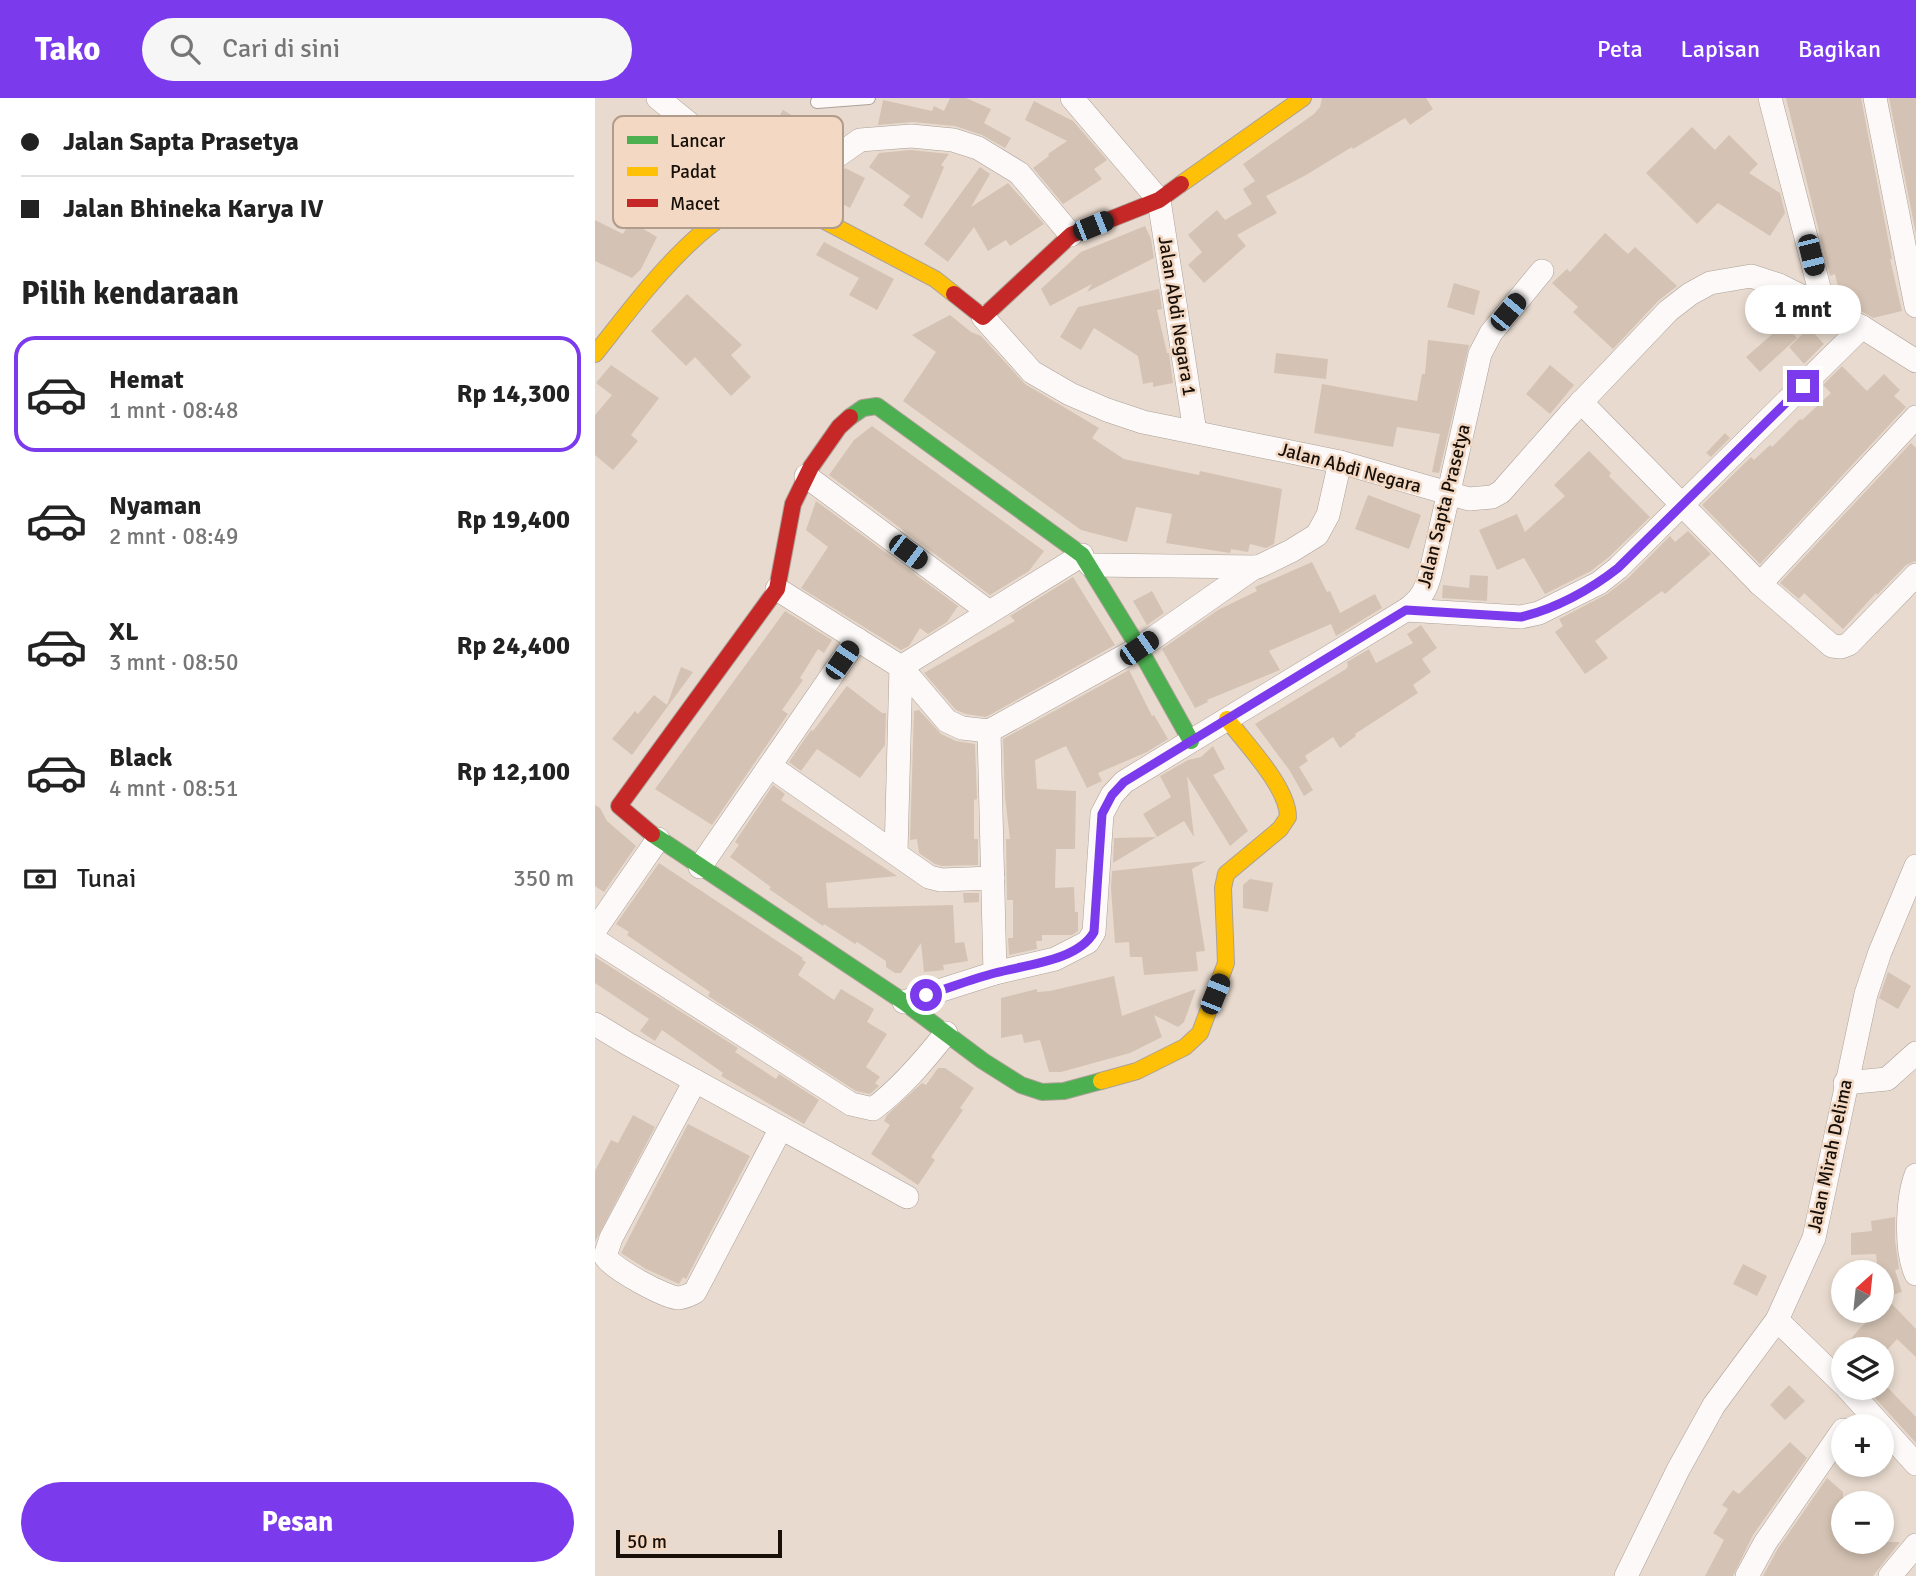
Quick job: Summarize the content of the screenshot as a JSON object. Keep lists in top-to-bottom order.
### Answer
{
  "streets": {
    "street": [
      "Jalan Abdi Negara 1",
      "Jalan Abdi Negara",
      "Jalan Sapta Prasetya",
      "Jalan Mirah Delima"
    ]
  },
  "crossings": [
    ["Jalan Abdi Negara 1", "Jalan Abdi Negara"],
    ["Jalan Abdi Negara", "Jalan Sapta Prasetya"]
  ],
  "legend": ["Lancar", "Padat", "Macet"],
  "scale_bar": "50 m",
  "north": "top right",
  "page": {
    "header": "Tako",
    "search": "Cari di sini",
    "nav": ["Peta", "Lapisan", "Bagikan"],
    "banner": ["Jalan Sapta Prasetya", "Jalan Bhineka Karya IV"],
    "heading": "Pilih kendaraan",
    "bubble": "1 mnt",
    "list": [
      {
        "name": "Hemat",
        "note": "1 mnt · 08:48",
        "value": "Rp 14,300"
      },
      {
        "name": "Nyaman",
        "note": "2 mnt · 08:49",
        "value": "Rp 19,400"
      },
      {
        "name": "XL",
        "note": "3 mnt · 08:50",
        "value": "Rp 24,400"
      },
      {
        "name": "Black",
        "note": "4 mnt · 08:51",
        "value": "Rp 12,100"
      }
    ],
    "pay": ["Tunai", "350 m"],
    "map_buttons": ["+", "−"],
    "buttons": "Pesan",
    "scale": "50 m"
  }
}
